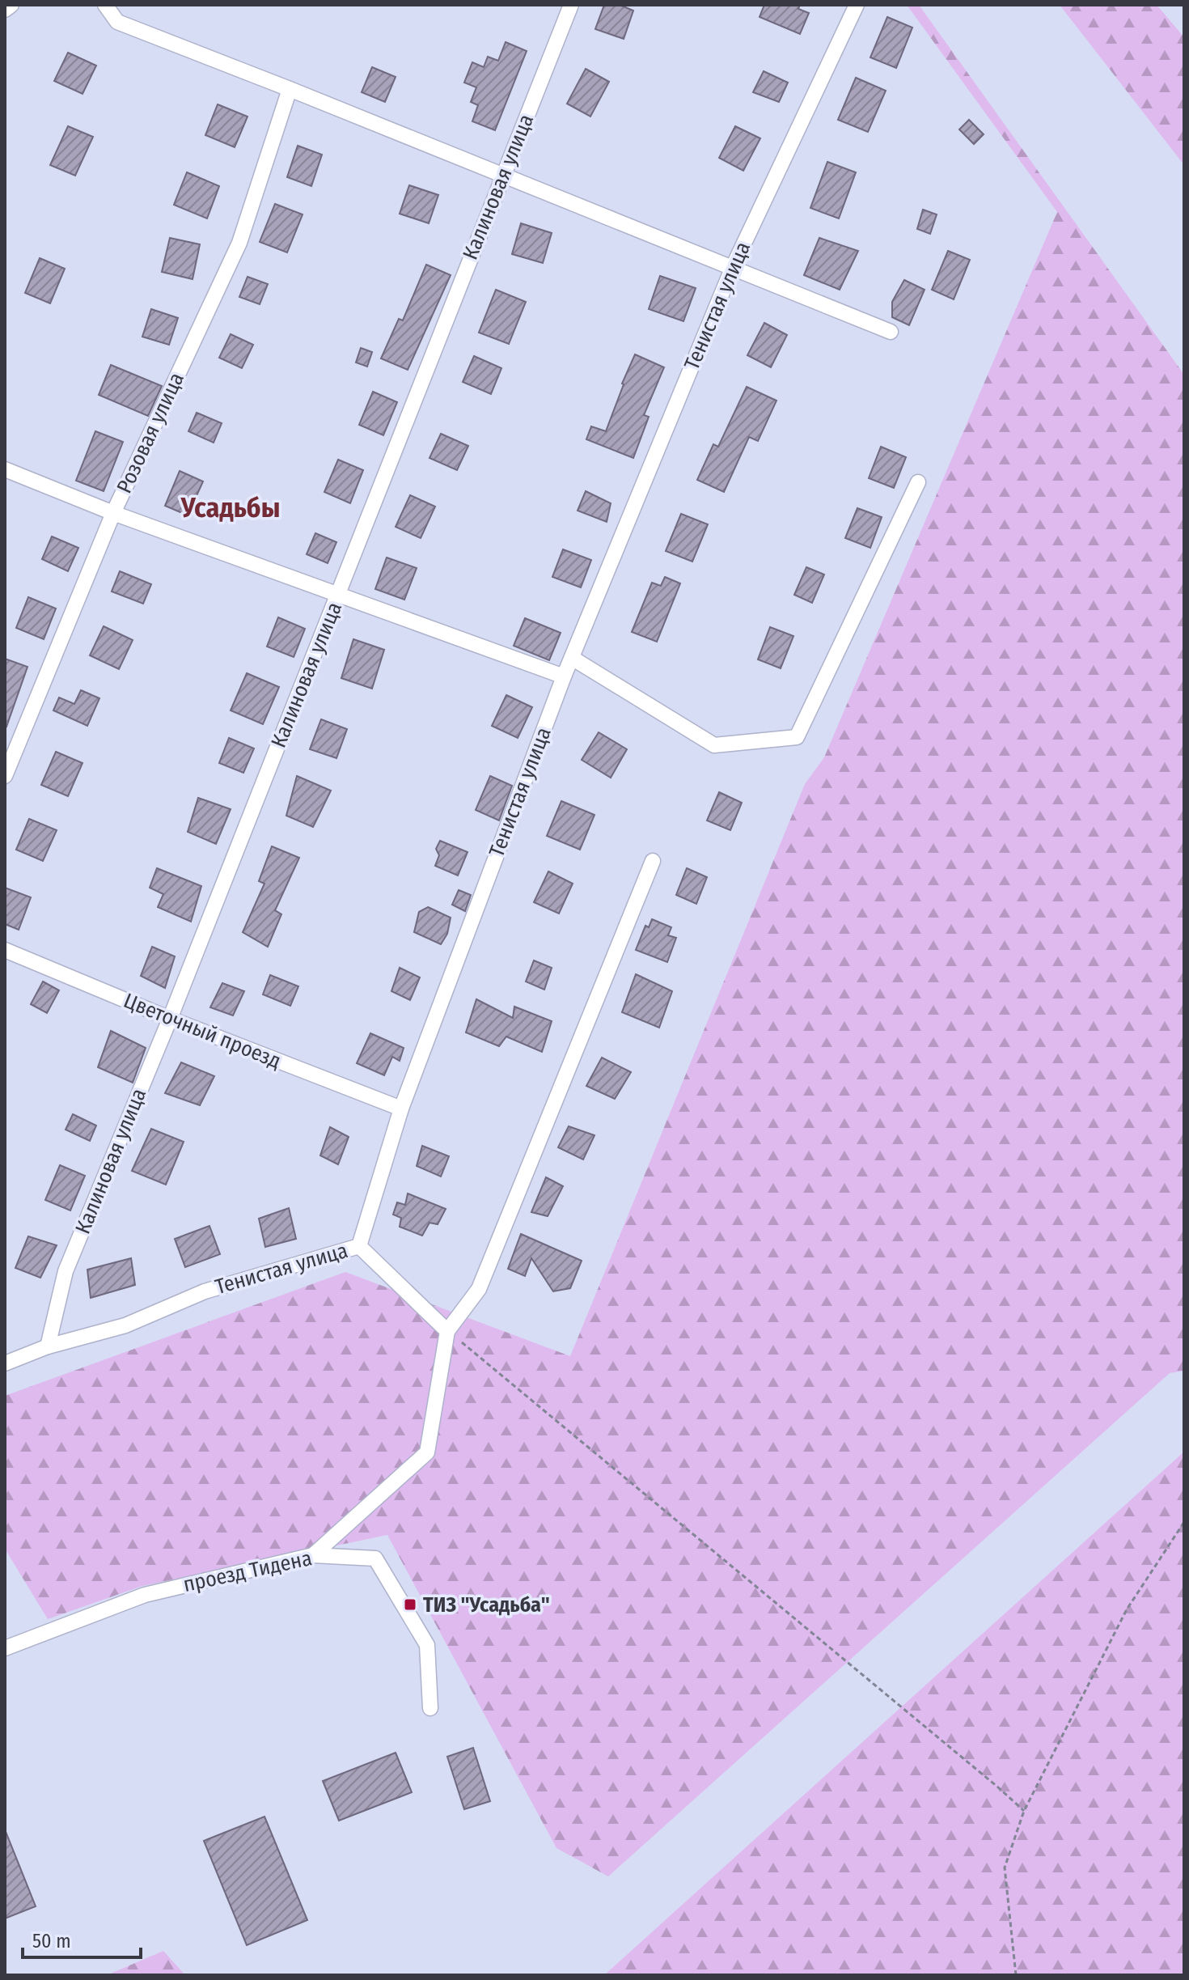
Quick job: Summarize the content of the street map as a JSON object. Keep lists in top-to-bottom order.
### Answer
{
  "streets": {
    "street": [
      "Калиновая улица",
      "Тенистая улица",
      "Розовая улица",
      "Цветочный проезд",
      "проезд Тидена"
    ]
  },
  "crossings": [
    ["Калиновая улица", "Тенистая улица"],
    ["Калиновая улица", "Цветочный проезд"],
    ["Тенистая улица", "Цветочный проезд"]
  ],
  "districts": ["Усадьбы"],
  "places": {
    "transit": ["ТИЗ \"Усадьба\""]
  },
  "scale_bar": "50 m"
}
